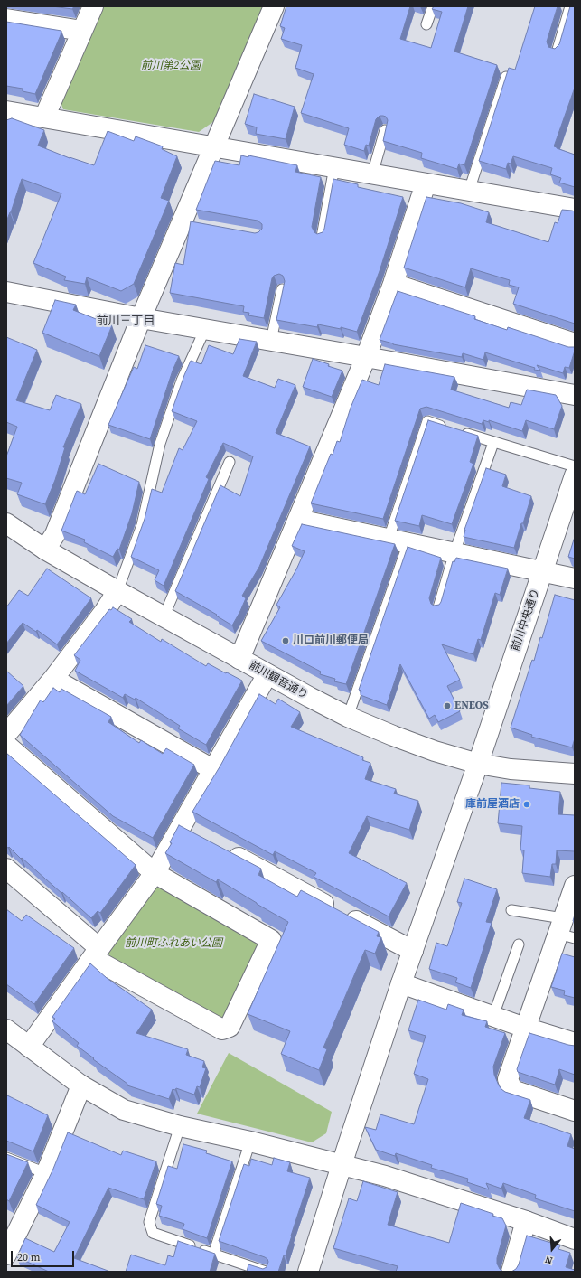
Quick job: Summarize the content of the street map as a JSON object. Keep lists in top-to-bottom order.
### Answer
{
  "streets": {
    "street": ["前川中央通り", "前川観音通り"]
  },
  "crossings": [
    ["前川中央通り", "前川観音通り"]
  ],
  "districts": ["前川三丁目"],
  "parks": ["前川第2公園", "前川町ふれあい公園"],
  "places": ["川口前川郵便局", "ENEOS", "庫前屋酒店"],
  "scale_bar": "20 m",
  "north": "bottom"
}
